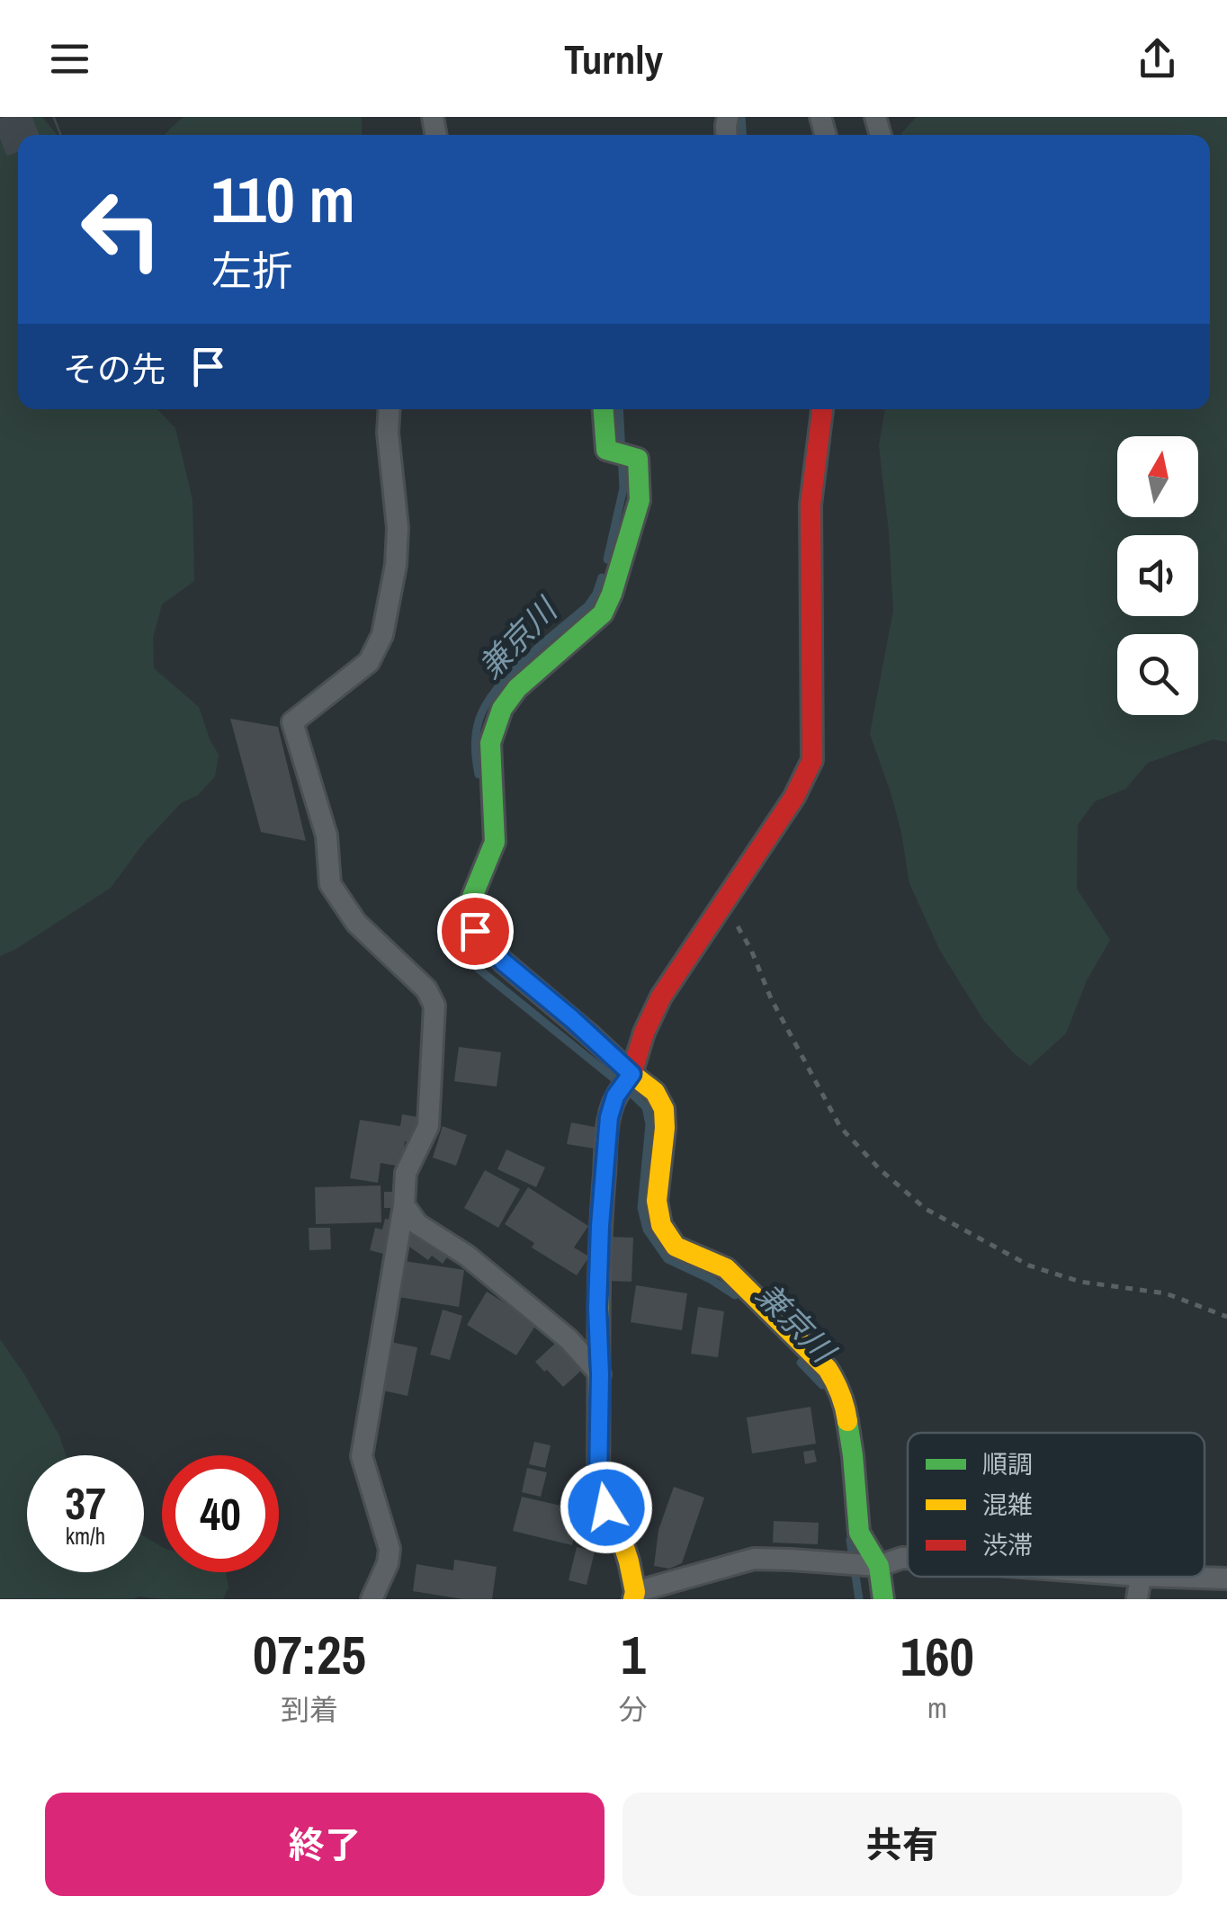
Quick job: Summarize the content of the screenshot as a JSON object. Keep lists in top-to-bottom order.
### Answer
{
  "water": ["兼京川"],
  "legend": ["順調", "混雑", "渋滞"],
  "north": "top",
  "page": {
    "header": "Turnly",
    "turn": ["110 m", "左折"],
    "then": "その先",
    "speed": "37 km/h",
    "limit": "40",
    "eta": [
      "07:25",
      "到着",
      "1",
      "分",
      "160",
      "m"
    ],
    "buttons": ["終了", "共有"]
  }
}
